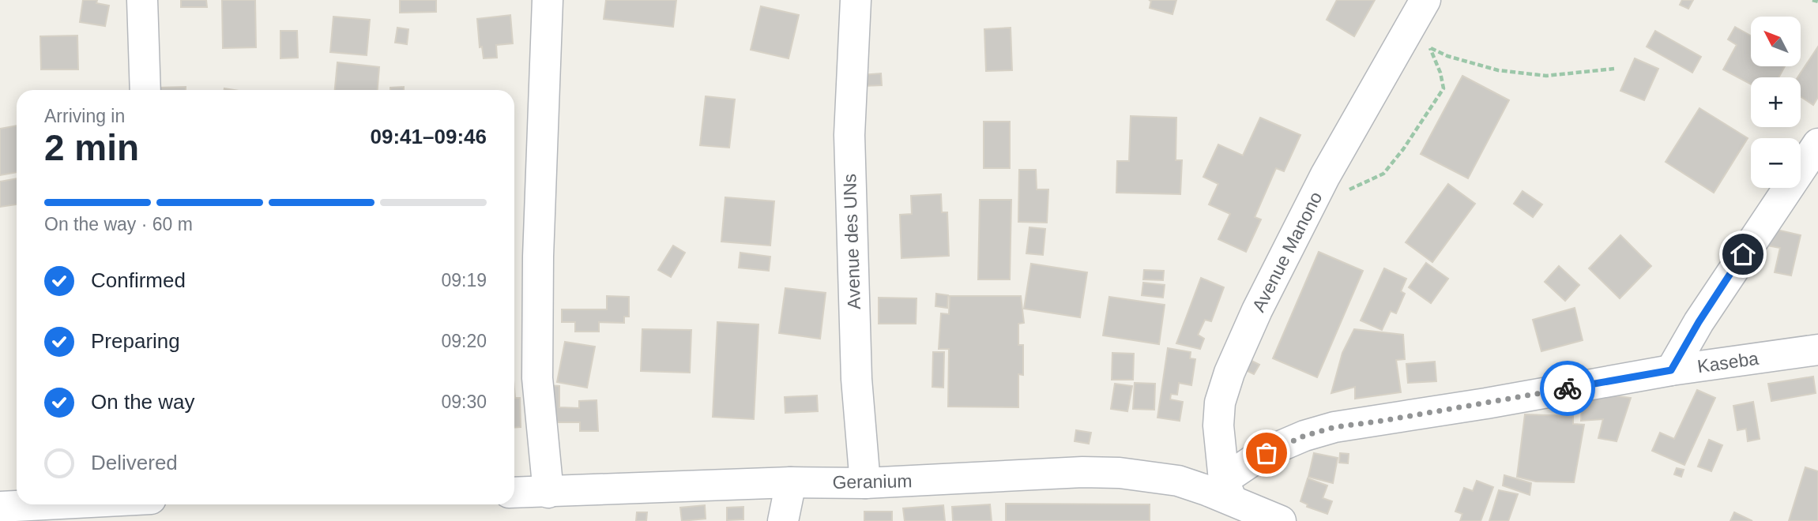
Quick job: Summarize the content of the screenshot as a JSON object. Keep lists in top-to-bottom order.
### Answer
{
  "streets": {
    "street": [
      "Avenue des UNs",
      "Avenue Manono",
      "Kaseba",
      "Geranium"
    ]
  },
  "crossings": [
    ["Avenue des UNs", "Geranium"],
    ["Avenue Manono", "Kaseba"],
    ["Avenue Manono", "Geranium"],
    ["Kaseba", "Geranium"]
  ],
  "north": "top left",
  "page": {
    "map_buttons": ["+", "−"],
    "heading": ["2 min", "Arriving in", "09:41–09:46"],
    "bar": "On the way · 60 m",
    "list": [
      ["Confirmed", "09:19"],
      ["Preparing", "09:20"],
      ["On the way", "09:30"],
      "Delivered"
    ]
  }
}
